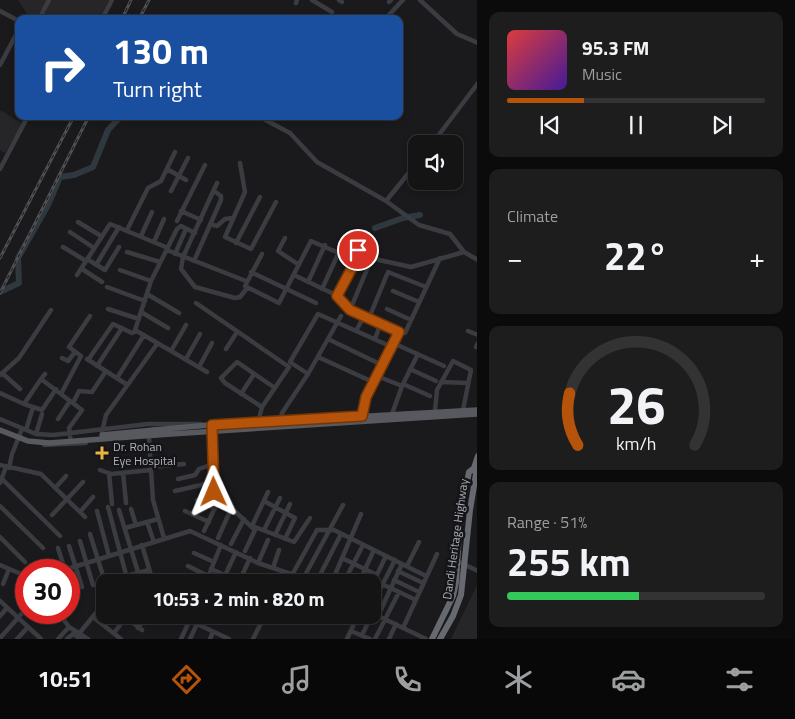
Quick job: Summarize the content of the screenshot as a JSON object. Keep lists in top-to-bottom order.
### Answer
{
  "streets": {
    "highway": ["Dandi Heritage Highway"]
  },
  "places": {
    "health": ["Dr. Rohan Eye Hospital"]
  },
  "page": {
    "turn": ["130 m", "Turn right"],
    "song": ["95.3 FM", "Music"],
    "tile": [
      "Climate",
      ["Range · 51%", "255 km"]
    ],
    "heat": ["−", "22°", "+"],
    "limit": "30",
    "trip": "10:53 · 2 min · 820 m",
    "tabs": "10:51",
    "gauge": ["26", "km/h"]
  }
}
